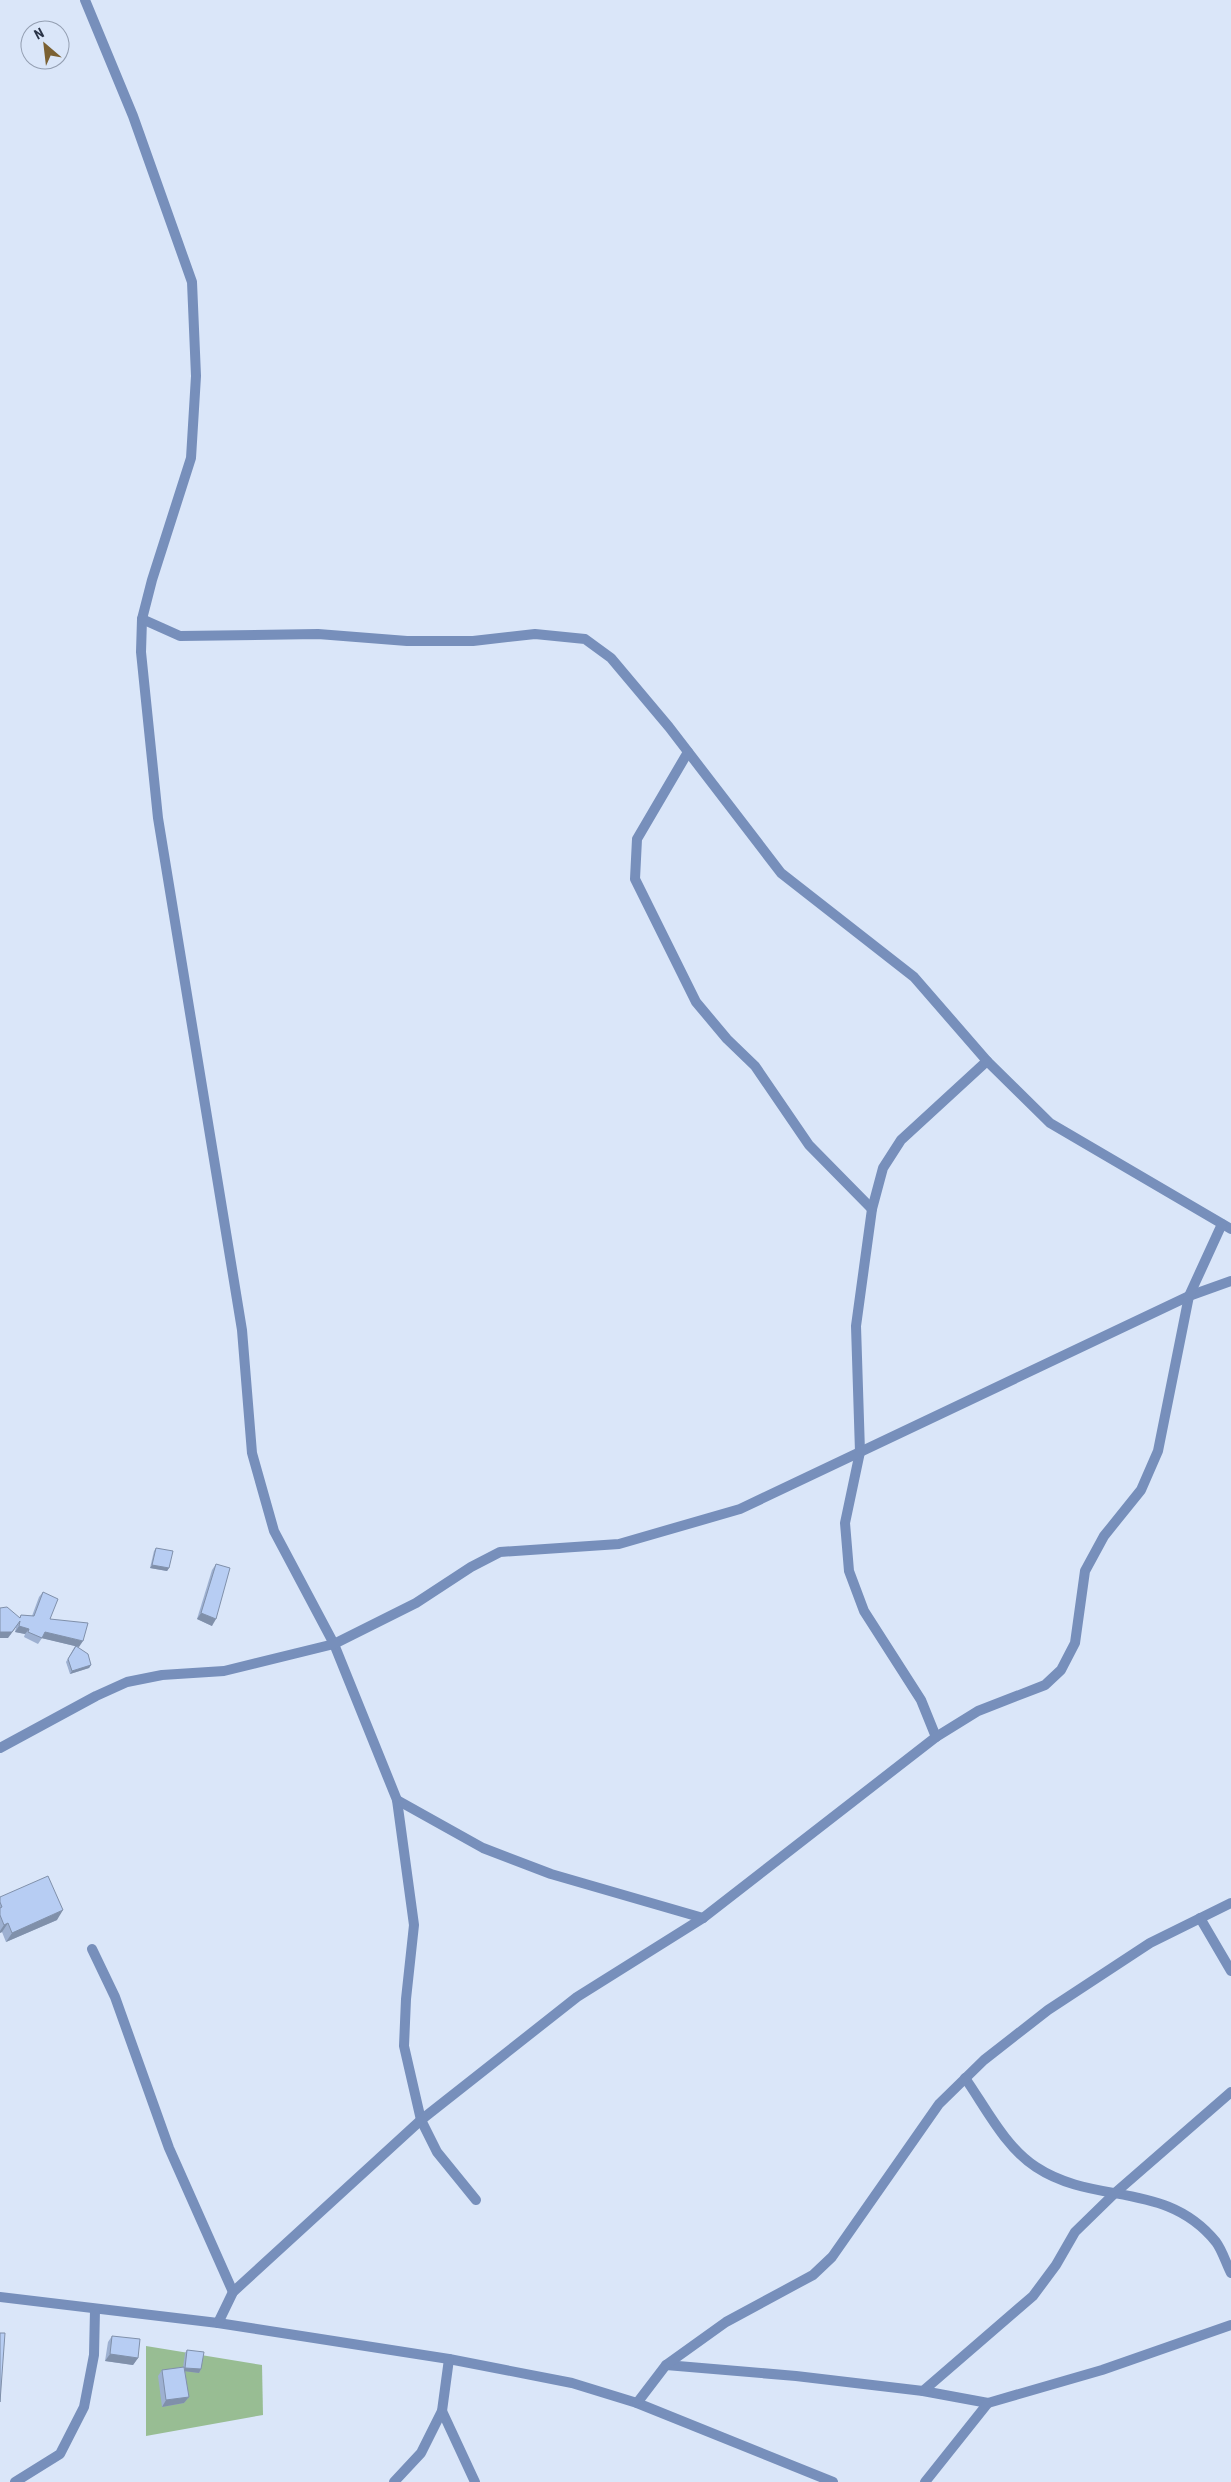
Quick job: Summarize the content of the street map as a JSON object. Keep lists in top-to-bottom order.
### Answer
{
  "north": "top left"
}
